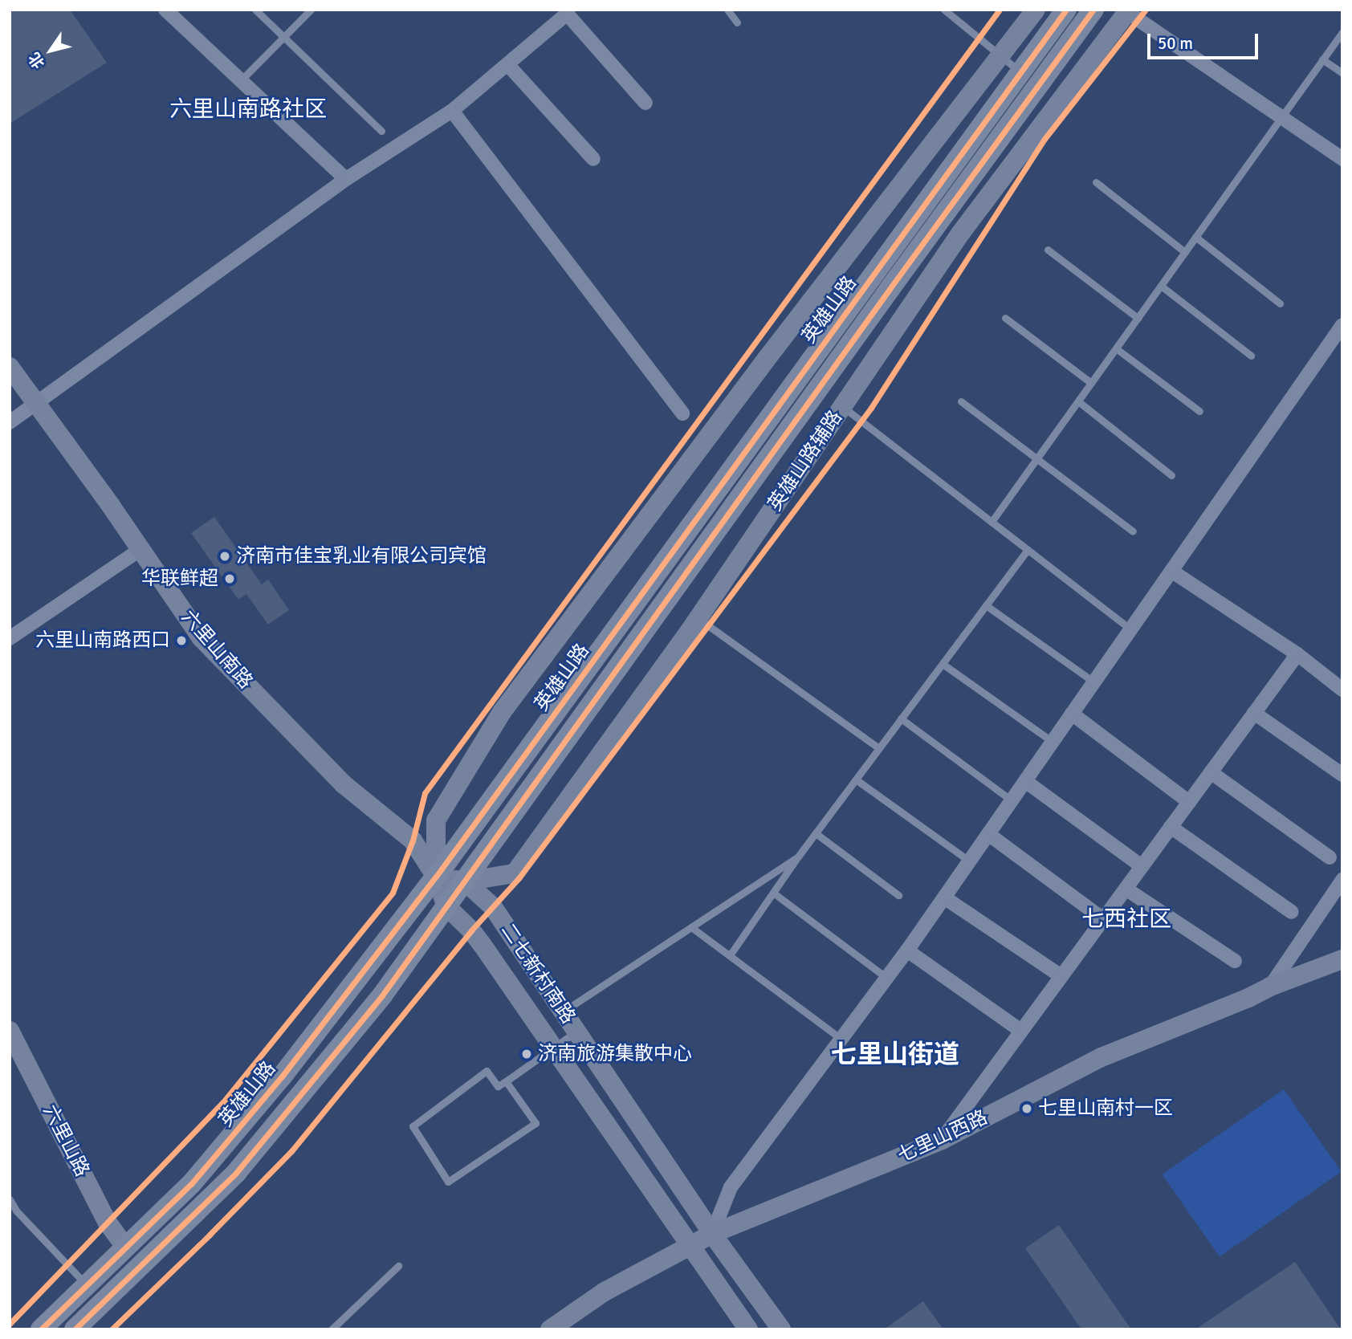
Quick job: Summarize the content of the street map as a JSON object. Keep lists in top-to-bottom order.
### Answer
{
  "streets": {
    "main road": ["英雄山路"],
    "street": [
      "英雄山路辅路",
      "六里山南路",
      "二七新村南路",
      "七里山西路",
      "六里山路"
    ]
  },
  "crossings": [
    ["英雄山路", "英雄山路辅路"],
    ["英雄山路", "六里山南路"],
    ["英雄山路", "二七新村南路"],
    ["英雄山路", "六里山路"],
    ["英雄山路辅路", "二七新村南路"],
    ["六里山南路", "二七新村南路"],
    ["二七新村南路", "七里山西路"]
  ],
  "districts": ["六里山南路社区", "七西社区", "七里山街道"],
  "places": [
    "济南市佳宝乳业有限公司宾馆",
    "华联鲜超",
    "六里山南路西口",
    "济南旅游集散中心",
    "七里山南村一区"
  ],
  "scale_bar": "50 m",
  "north": "bottom left"
}
